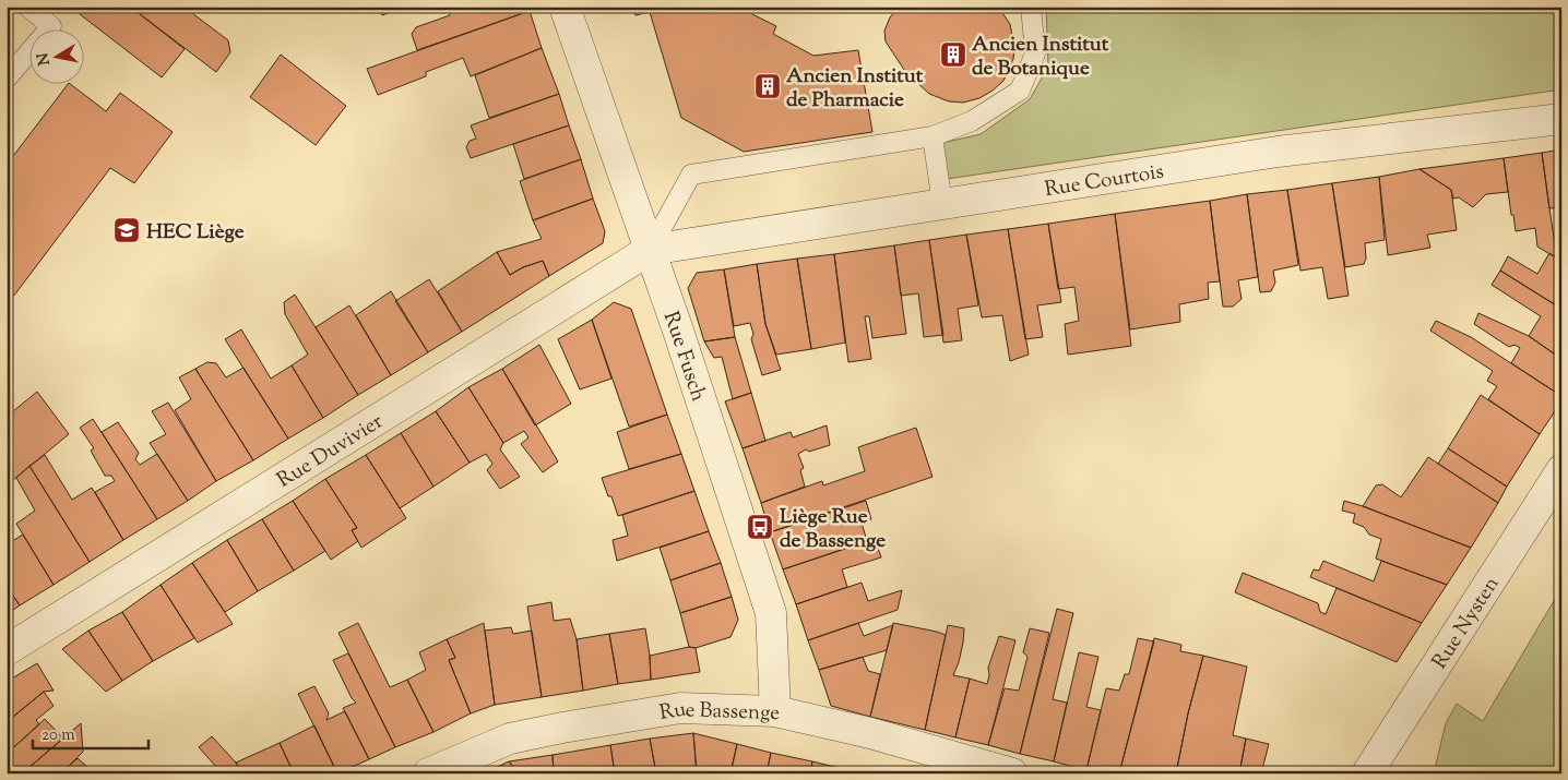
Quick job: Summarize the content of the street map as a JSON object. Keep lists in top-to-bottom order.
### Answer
{
  "streets": {
    "street": [
      "Rue Courtois",
      "Rue Fusch",
      "Rue Duvivier",
      "Rue Nysten",
      "Rue Bassenge"
    ]
  },
  "crossings": [
    ["Rue Courtois", "Rue Fusch"],
    ["Rue Courtois", "Rue Duvivier"],
    ["Rue Fusch", "Rue Duvivier"],
    ["Rue Fusch", "Rue Bassenge"]
  ],
  "places": {
    "building": ["Ancien Institut de Botanique", "Ancien Institut de Pharmacie"],
    "school or university": ["HEC Liège"],
    "bus stop": ["Liège Rue de Bassenge"]
  },
  "scale_bar": "20 m",
  "north": "left"
}
